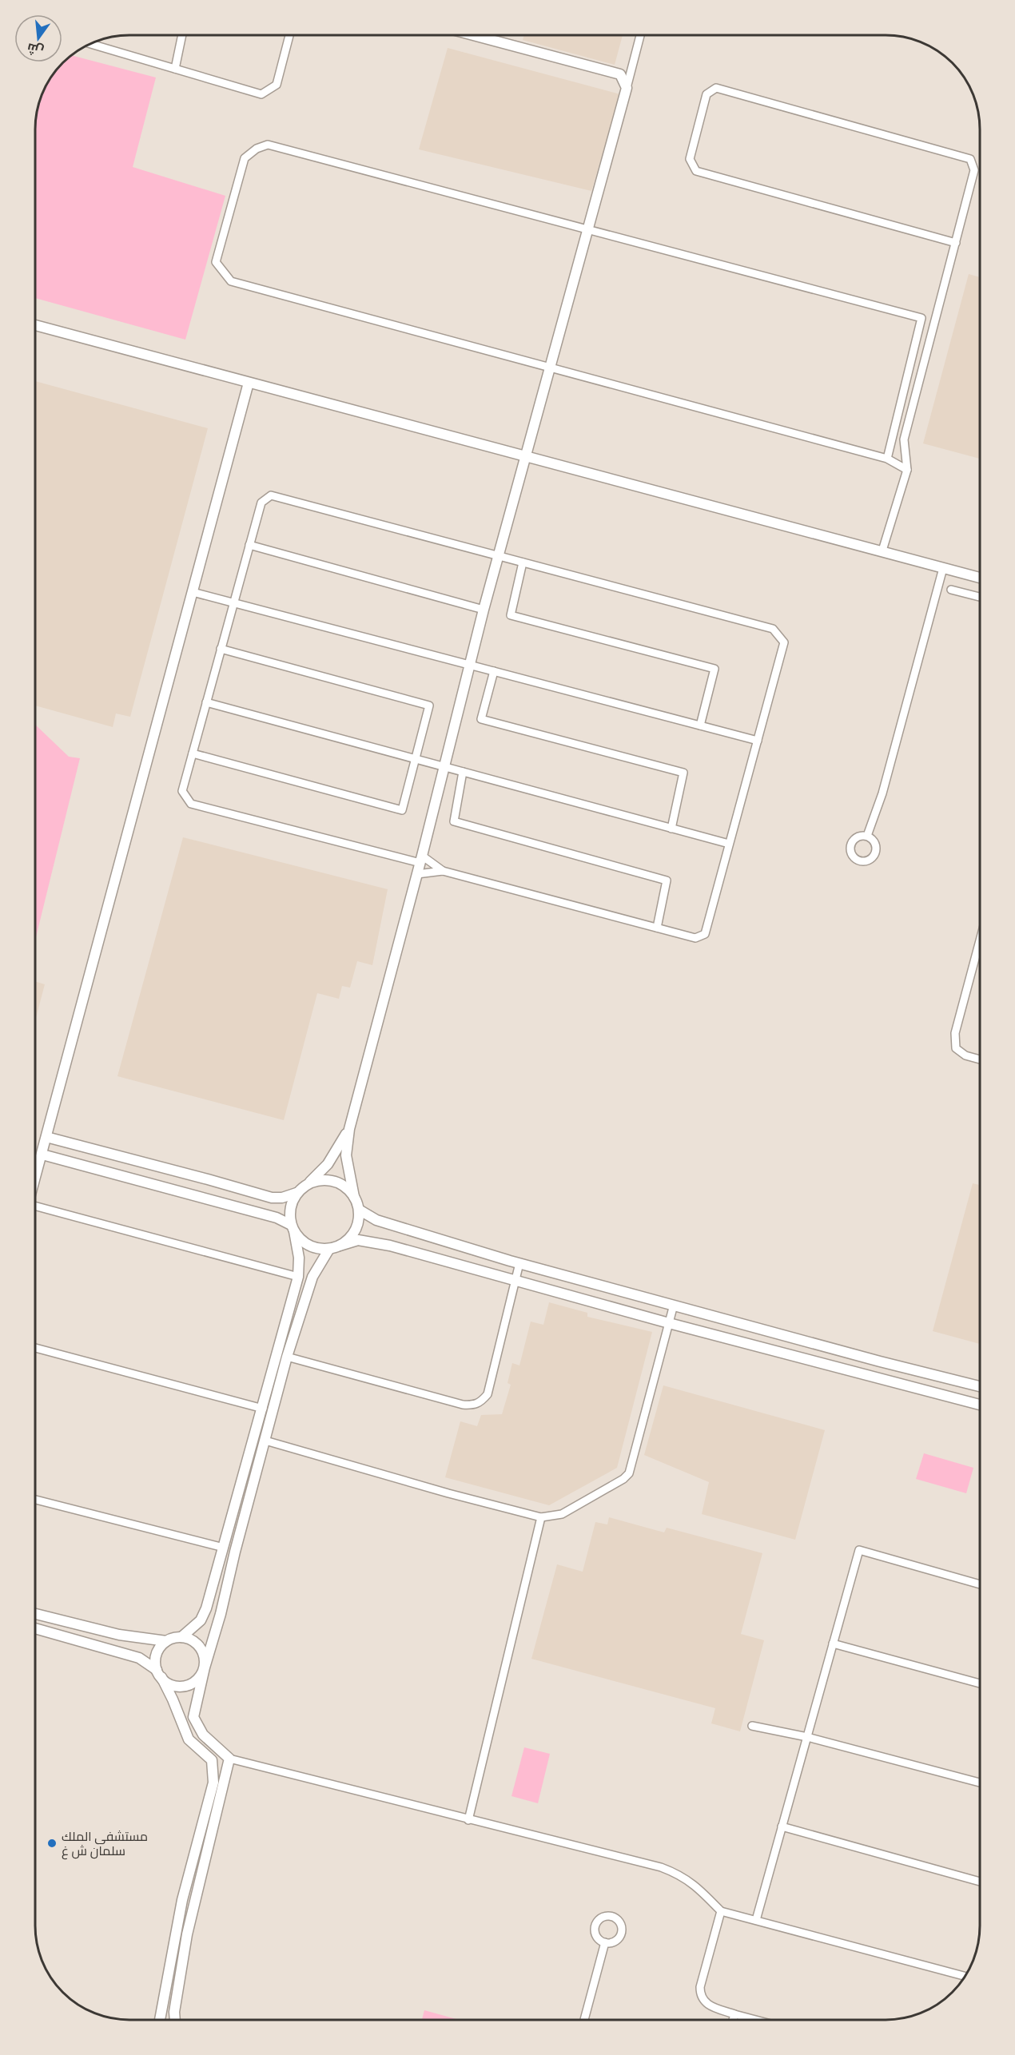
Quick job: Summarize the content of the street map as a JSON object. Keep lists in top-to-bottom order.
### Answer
{
  "places": ["مستشفى الملك سلمان ش غ"],
  "north": "bottom"
}
